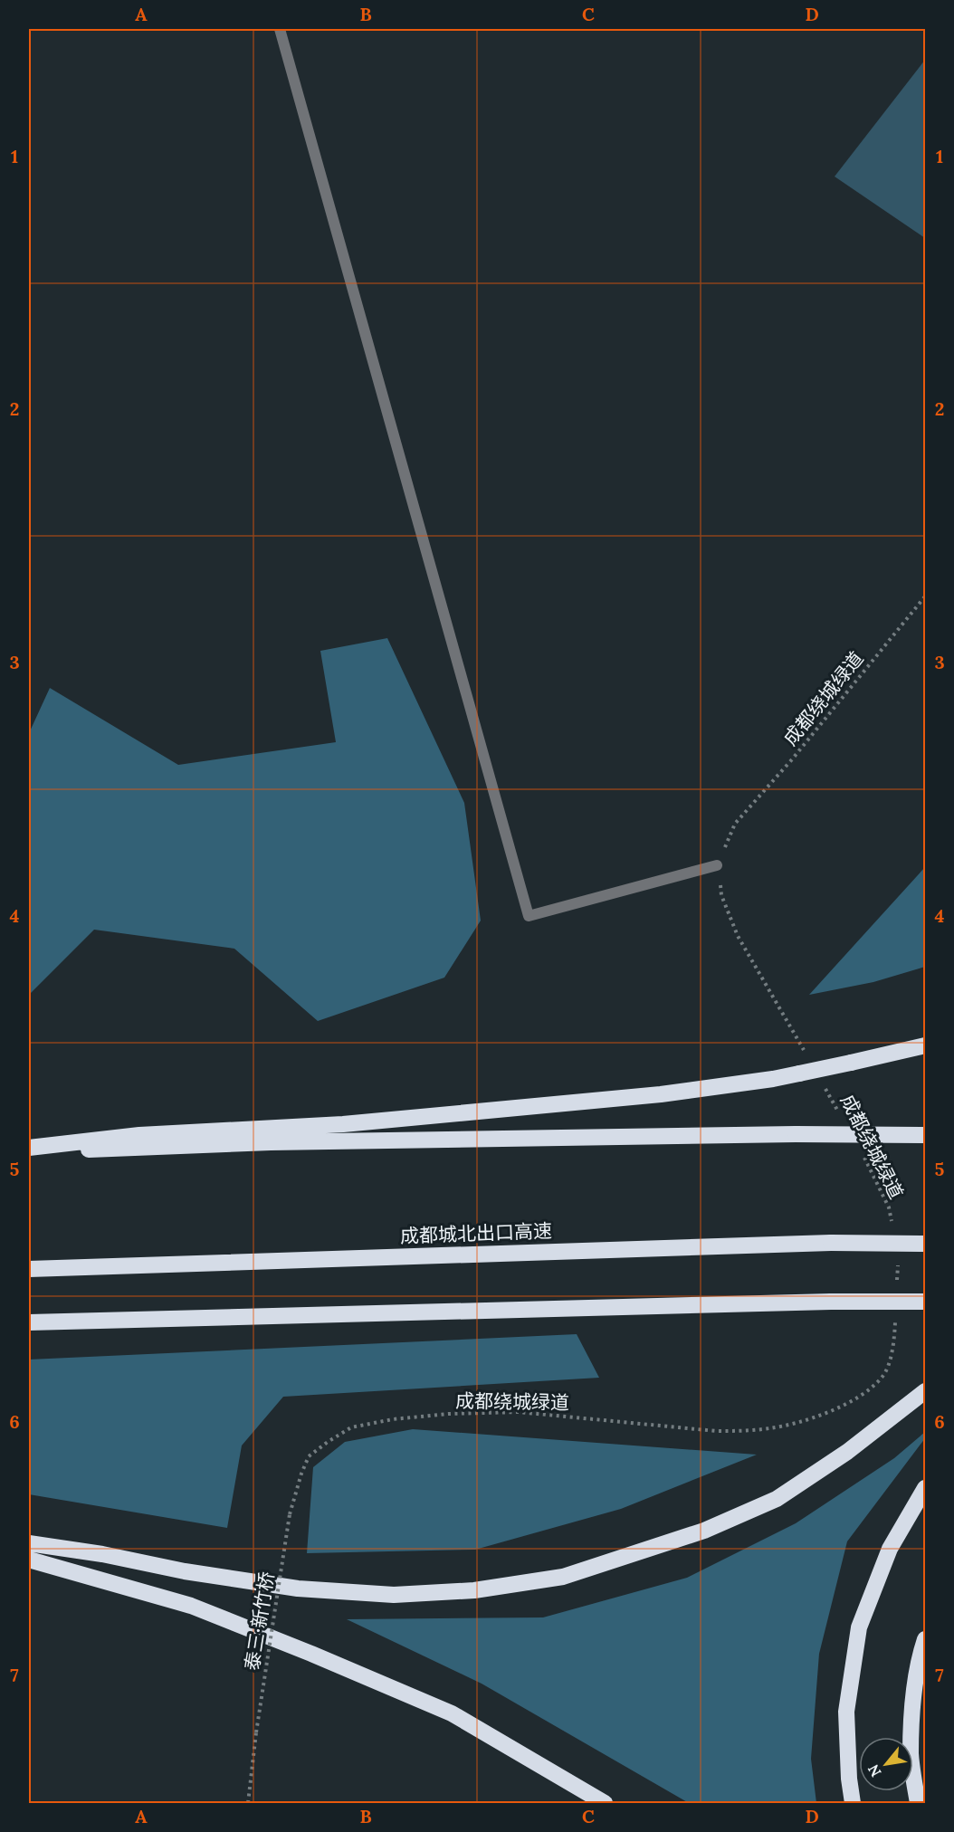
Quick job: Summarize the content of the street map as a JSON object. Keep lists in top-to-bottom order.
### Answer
{
  "streets": {
    "highway": ["成都城北出口高速"],
    "path": ["成都绕城绿道", "泰三·新竹桥"]
  },
  "crossings": [
    ["成都绕城绿道", "泰三·新竹桥"]
  ],
  "north": "bottom left",
  "grid": {
    "columns": [
      "A",
      "B",
      "C",
      "D"
    ],
    "rows": [
      "1",
      "2",
      "3",
      "4",
      "5",
      "6",
      "7"
    ]
  }
}
